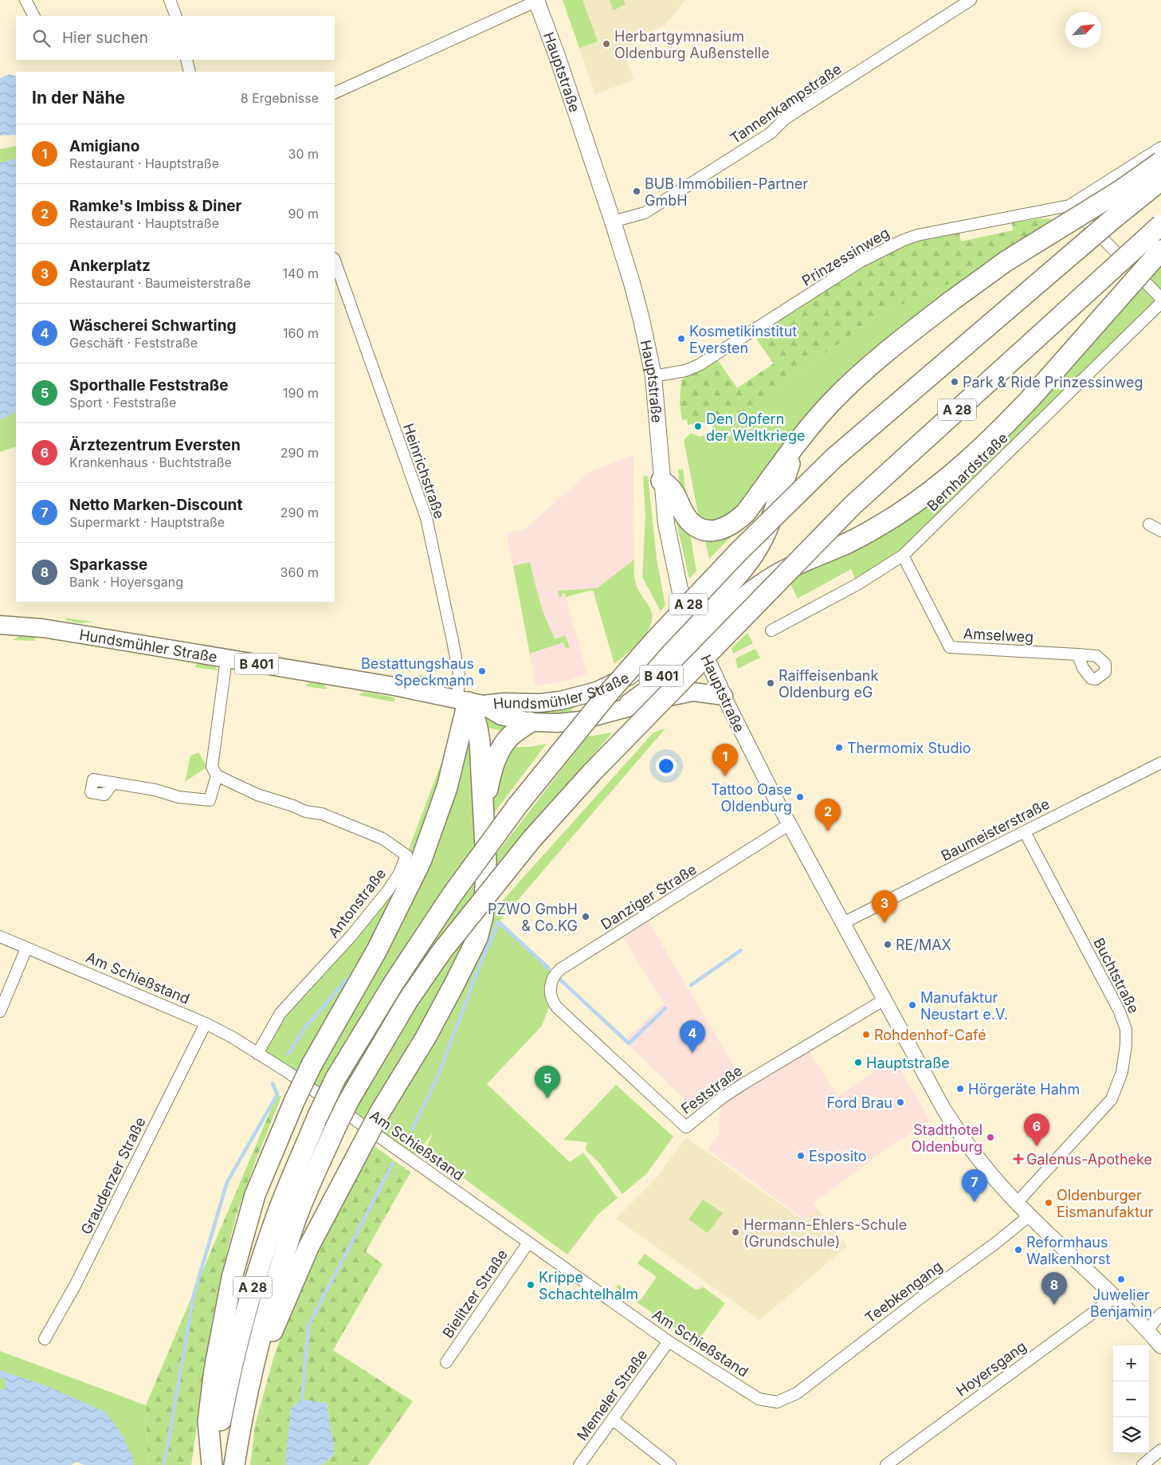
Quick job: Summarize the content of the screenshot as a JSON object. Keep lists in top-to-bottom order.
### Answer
{
  "streets": {
    "highway": ["A 28"],
    "main road": ["Hauptstraße", "Hundsmühler Straße", "B 401"],
    "street": [
      "Tannenkampstraße",
      "Prinzessinweg",
      "Heinrichstraße",
      "Bernhardstraße",
      "Amselweg",
      "Baumeisterstraße",
      "Danziger Straße",
      "Antonstraße",
      "Buchtstraße",
      "Am Schießstand",
      "Feststraße",
      "Graudenzer Straße",
      "Teebkengang",
      "Bielitzer Straße",
      "Hoyersgang",
      "Memeler Straße"
    ]
  },
  "crossings": [
    ["Hauptstraße", "Tannenkampstraße"],
    ["Hauptstraße", "Prinzessinweg"],
    ["Hauptstraße", "Hundsmühler Straße"],
    ["Hauptstraße", "Baumeisterstraße"],
    ["Hauptstraße", "Danziger Straße"],
    ["Hauptstraße", "Buchtstraße"],
    ["Hauptstraße", "Feststraße"],
    ["Hauptstraße", "Teebkengang"],
    ["Hauptstraße", "Hoyersgang"],
    ["Heinrichstraße", "Hundsmühler Straße"],
    ["Bernhardstraße", "Amselweg"],
    ["Baumeisterstraße", "Buchtstraße"],
    ["Danziger Straße", "Feststraße"],
    ["Antonstraße", "Am Schießstand"],
    ["Am Schießstand", "Graudenzer Straße"],
    ["Am Schießstand", "Teebkengang"],
    ["Am Schießstand", "Bielitzer Straße"],
    ["Am Schießstand", "Memeler Straße"]
  ],
  "places": {
    "other": [
      "Herbartgymnasium Oldenburg Außenstelle",
      "BUB Immobilien-Partner GmbH",
      "Kosmetikinstitut Eversten",
      "Park & Ride Prinzessinweg",
      "Den Opfern der Weltkriege",
      "Bestattungshaus Speckmann",
      "Raiffeisenbank Oldenburg eG",
      "Thermomix Studio",
      "Tattoo Oase Oldenburg",
      "PZWO GmbH & Co.KG",
      "RE/MAX",
      "Manufaktur Neustart e.V.",
      "Rohdenhof-Café",
      "Hauptstraße",
      "Hörgeräte Hahm",
      "Ford Brau",
      "Stadthotel Oldenburg",
      "Esposito",
      "Oldenburger Eismanufaktur",
      "Hermann-Ehlers-Schule (Grundschule)",
      "Reformhaus Walkenhorst",
      "Juwelier Benjamin",
      "Krippe Schachtelhalm"
    ],
    "health": ["Galenus-Apotheke"]
  },
  "north": "top right",
  "page": {
    "search": "Hier suchen",
    "heading": ["In der Nähe", "8 Ergebnisse"],
    "list": [
      {
        "mark": "1",
        "name": "Amigiano",
        "note": "Restaurant · Hauptstraße",
        "value": "30 m"
      },
      {
        "mark": "2",
        "name": "Ramke's Imbiss & Diner",
        "note": "Restaurant · Hauptstraße",
        "value": "90 m"
      },
      {
        "mark": "3",
        "name": "Ankerplatz",
        "note": "Restaurant · Baumeisterstraße",
        "value": "140 m"
      },
      {
        "mark": "4",
        "name": "Wäscherei Schwarting",
        "note": "Geschäft · Feststraße",
        "value": "160 m"
      },
      {
        "mark": "5",
        "name": "Sporthalle Feststraße",
        "note": "Sport · Feststraße",
        "value": "190 m"
      },
      {
        "mark": "6",
        "name": "Ärztezentrum Eversten",
        "note": "Krankenhaus · Buchtstraße",
        "value": "290 m"
      },
      {
        "mark": "7",
        "name": "Netto Marken-Discount",
        "note": "Supermarkt · Hauptstraße",
        "value": "290 m"
      },
      {
        "mark": "8",
        "name": "Sparkasse",
        "note": "Bank · Hoyersgang",
        "value": "360 m"
      }
    ],
    "pins": [
      "1",
      "2",
      "3",
      "4",
      "5",
      "6",
      "7",
      "8"
    ],
    "map_buttons": ["+", "−"]
  }
}
